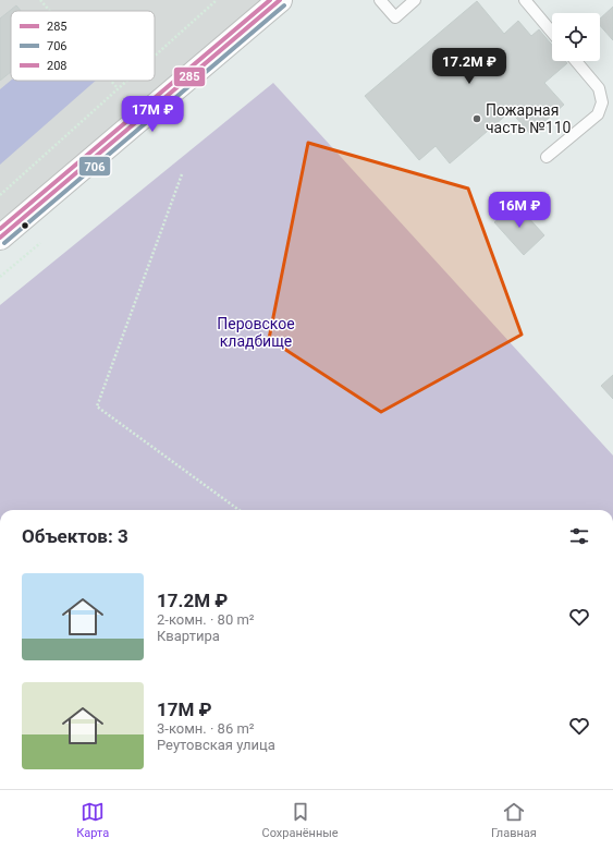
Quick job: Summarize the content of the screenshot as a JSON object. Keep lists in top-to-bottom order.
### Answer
{
  "parks": ["Перовское кладбище"],
  "places": ["Пожарная часть №110"],
  "lines": ["transit line 285", "transit line 208", "transit line 706"],
  "legend": ["285", "706", "208"],
  "page": {
    "price": ["17.2M ₽", "17M ₽", "16M ₽"],
    "heading": "Объектов: 3",
    "list": [
      {
        "name": "17.2M ₽",
        "note": "2-комн. · 80 m² · Квартира"
      },
      {
        "name": "17M ₽",
        "note": "3-комн. · 86 m² · Реутовская улица"
      }
    ],
    "tabs": ["Карта", "Сохранённые", "Главная"]
  }
}
